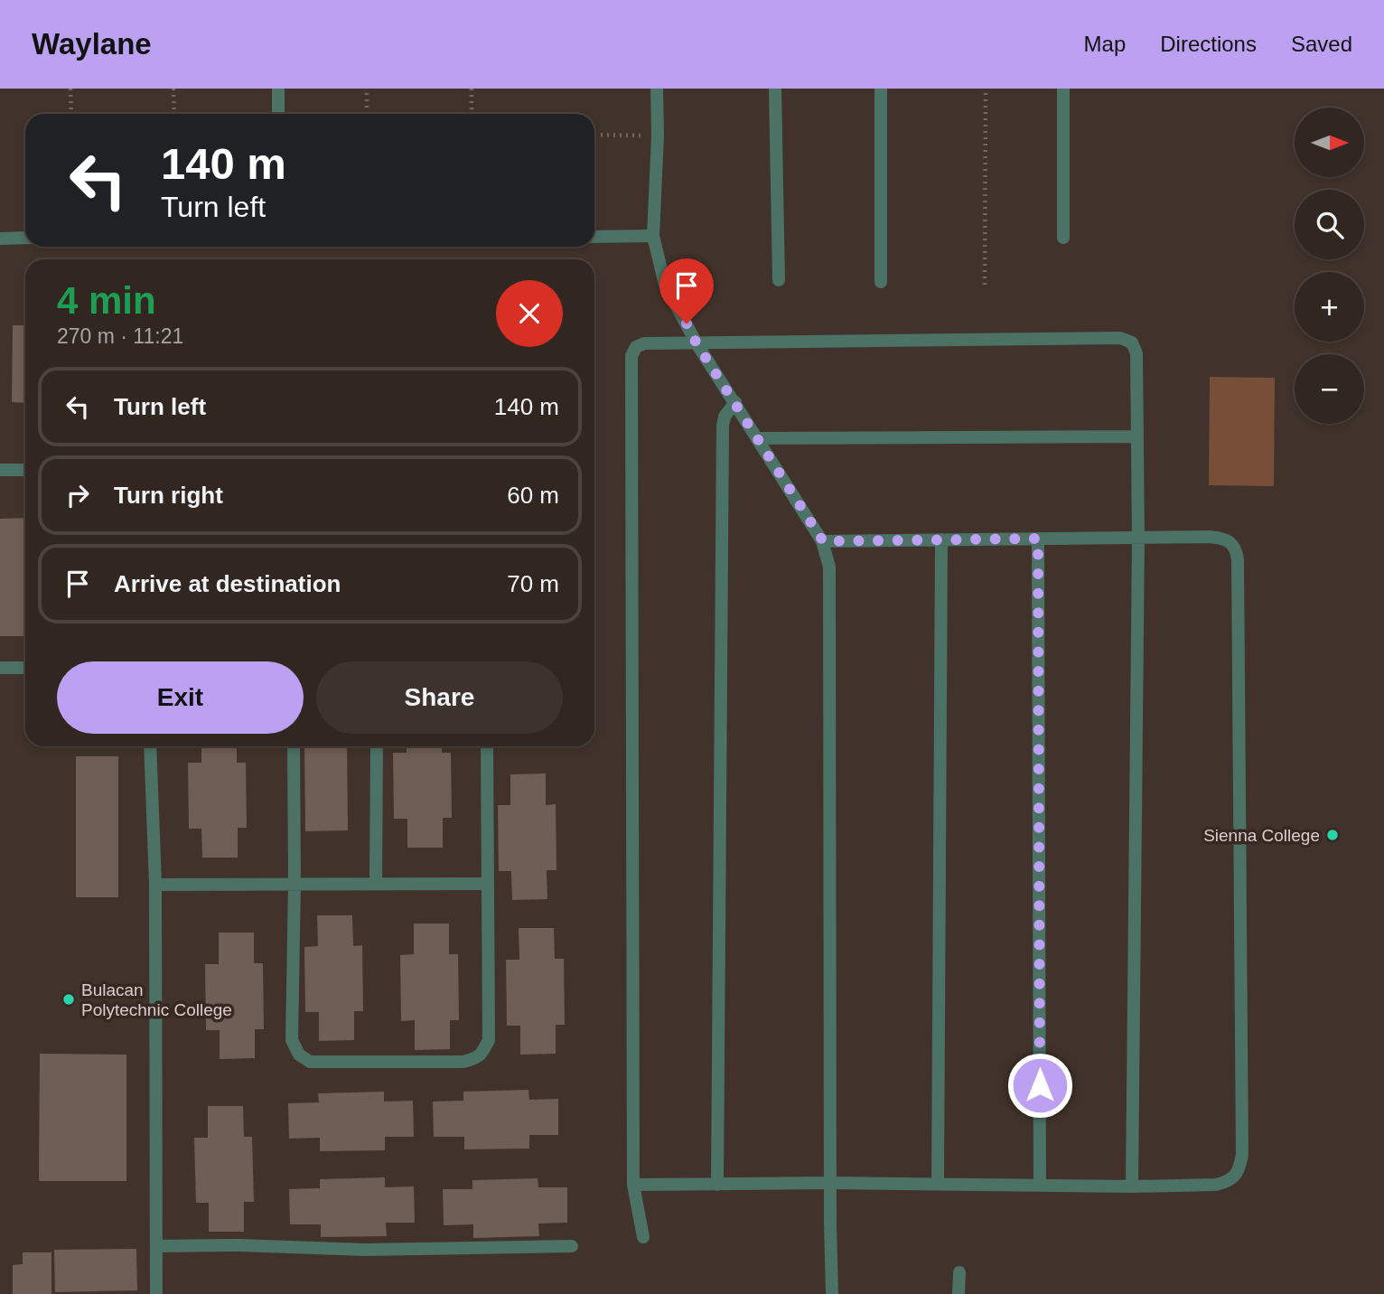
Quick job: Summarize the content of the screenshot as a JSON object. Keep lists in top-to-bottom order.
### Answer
{
  "places": ["Sienna College", "Bulacan Polytechnic College"],
  "north": "right",
  "page": {
    "header": "Waylane",
    "nav": ["Map", "Directions", "Saved"],
    "map_buttons": ["+", "−"],
    "turn": ["140 m", "Turn left"],
    "heading": ["4 min", "270 m · 11:21"],
    "list": [
      {
        "name": "Turn left",
        "value": "140 m"
      },
      {
        "name": "Turn right",
        "value": "60 m"
      },
      {
        "name": "Arrive at destination",
        "value": "70 m"
      }
    ],
    "buttons": ["Exit", "Share"]
  }
}
